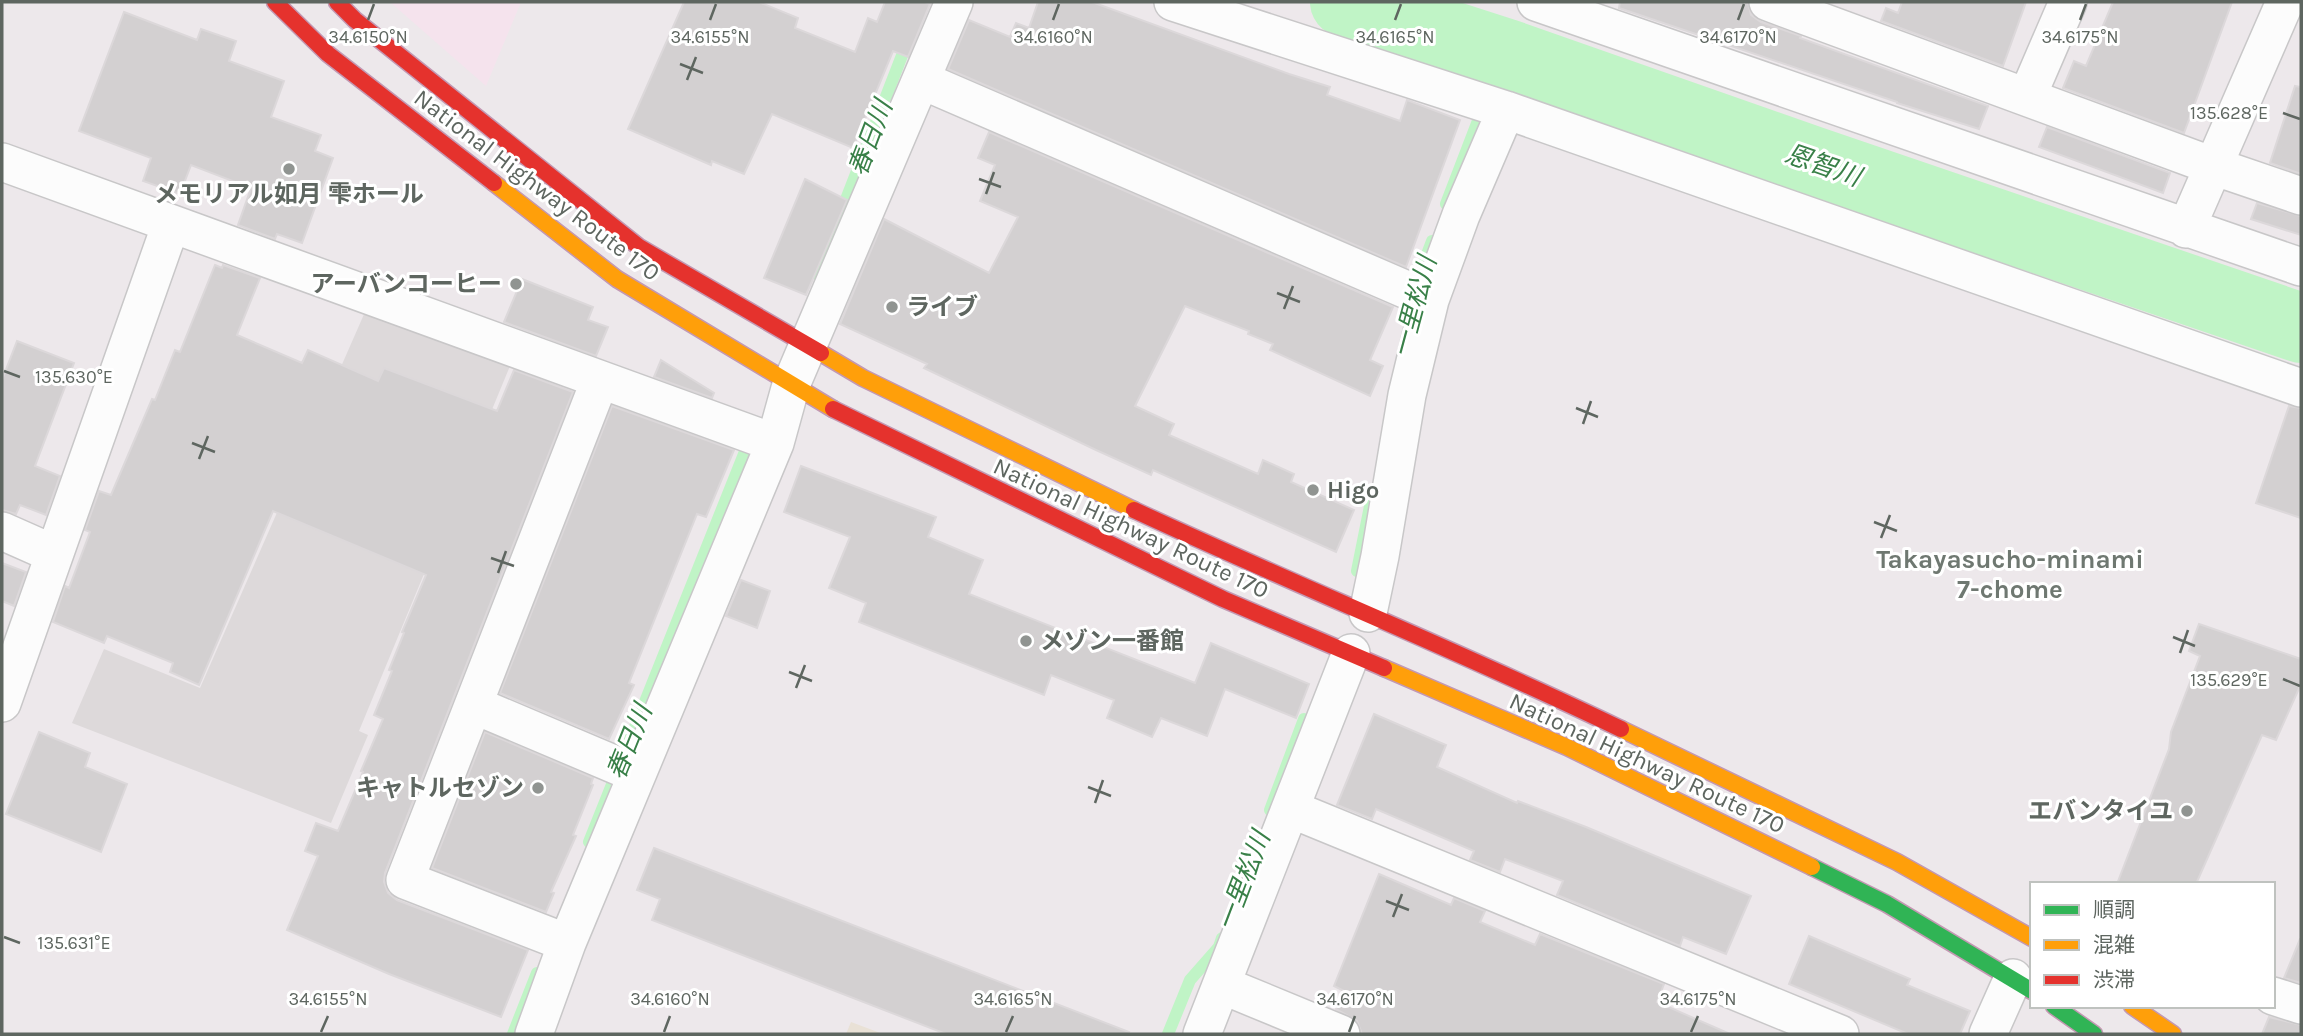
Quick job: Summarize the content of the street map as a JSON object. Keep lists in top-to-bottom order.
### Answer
{
  "streets": {
    "highway": ["National Highway Route 170"]
  },
  "districts": ["Takayasucho-minami 7-chome"],
  "water": ["春日川", "恩智川", "一里松川"],
  "places": [
    "メモリアル如月 雫ホール",
    "アーバンコーヒー",
    "ライブ",
    "Higo",
    "メゾン一番館",
    "キャトルセゾン",
    "エバンタイユ"
  ],
  "legend": ["順調", "混雑", "渋滞"],
  "coordinates": [
    "34.6150°N",
    "34.6155°N",
    "34.6160°N",
    "34.6165°N",
    "34.6170°N",
    "34.6175°N",
    "135.628°E",
    "135.630°E",
    "135.629°E",
    "135.631°E"
  ]
}
